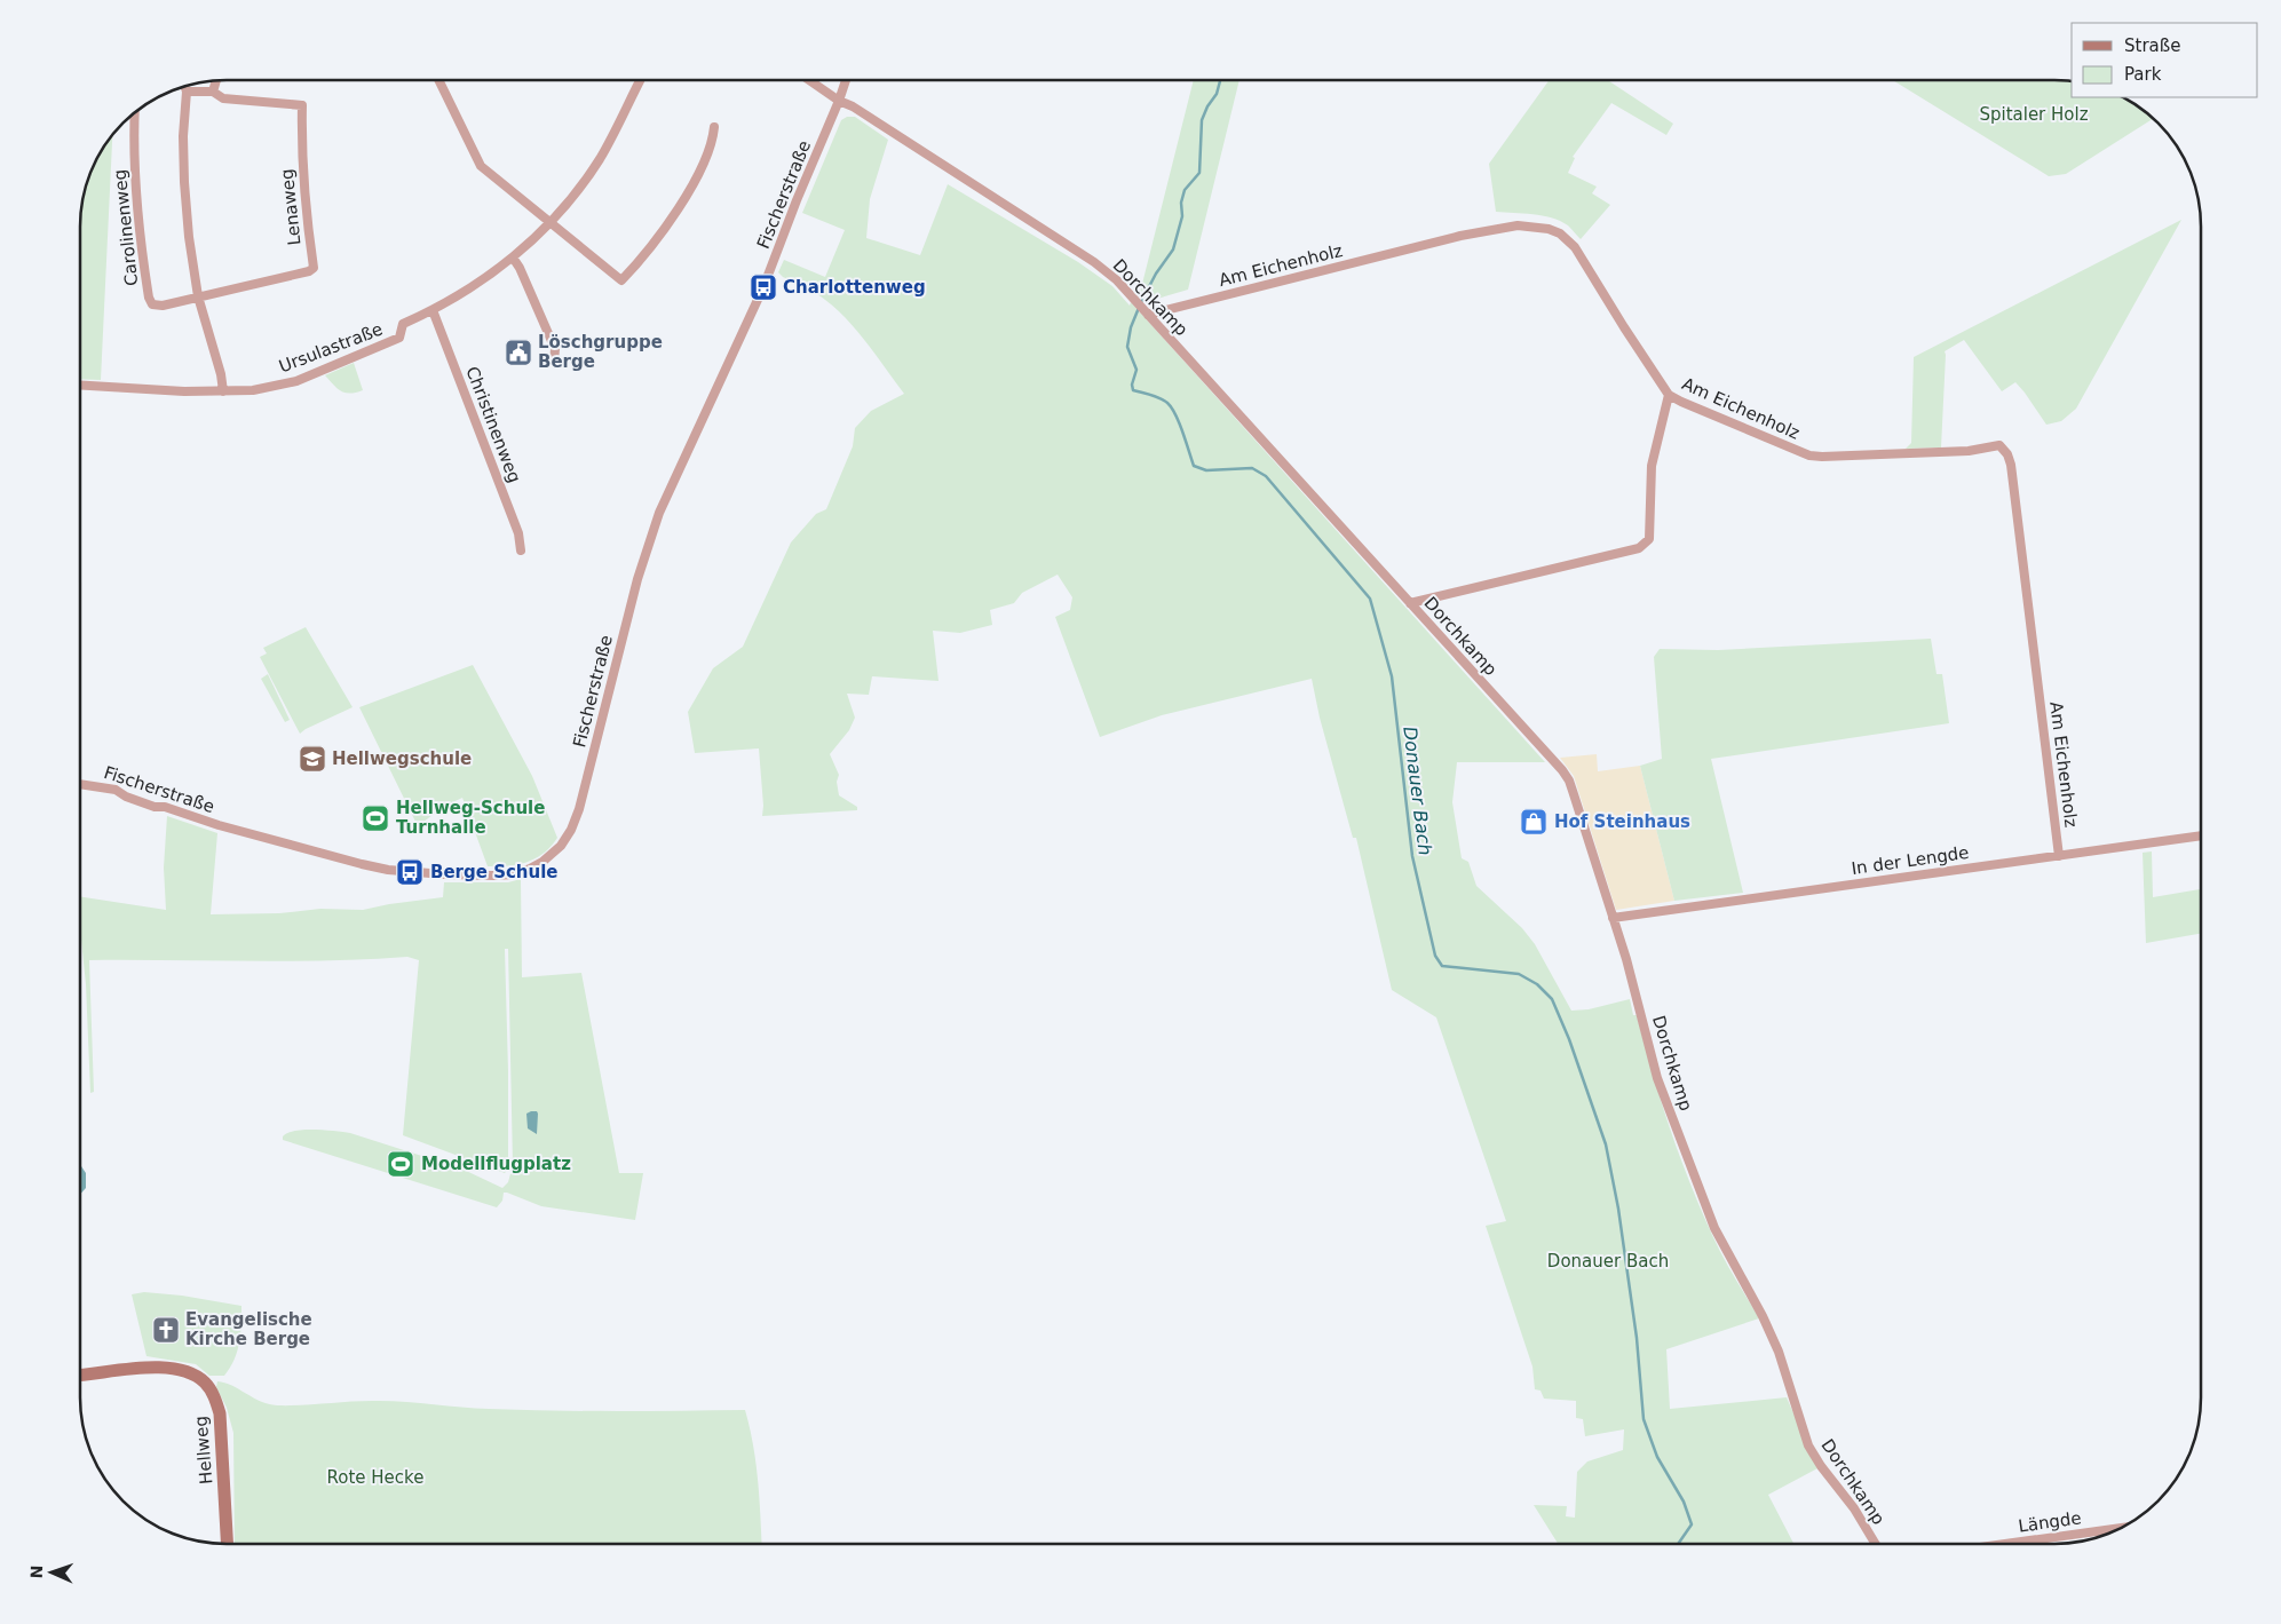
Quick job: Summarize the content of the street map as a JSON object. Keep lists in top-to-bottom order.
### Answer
{
  "streets": {
    "street": [
      "Fischerstraße",
      "Lenaweg",
      "Carolinenweg",
      "Am Eichenholz",
      "Dorchkamp",
      "Ursulastraße",
      "Christinenweg",
      "In der Lengde",
      "Hellweg",
      "Längde"
    ]
  },
  "crossings": [
    ["Fischerstraße", "Dorchkamp"],
    ["Lenaweg", "Carolinenweg"],
    ["Am Eichenholz", "Dorchkamp"],
    ["Am Eichenholz", "In der Lengde"],
    ["Dorchkamp", "In der Lengde"],
    ["Ursulastraße", "Christinenweg"]
  ],
  "water": ["Donauer Bach"],
  "parks": ["Spitaler Holz", "Donauer Bach", "Rote Hecke"],
  "places": {
    "bus stop": ["Charlottenweg", "Berge Schule"],
    "public building": ["Löschgruppe Berge"],
    "school or university": ["Hellwegschule"],
    "sports": ["Hellweg-Schule Turnhalle", "Modellflugplatz"],
    "shop": ["Hof Steinhaus"],
    "church": ["Evangelische Kirche Berge"]
  },
  "legend": ["Straße", "Park"],
  "north": "left"
}
